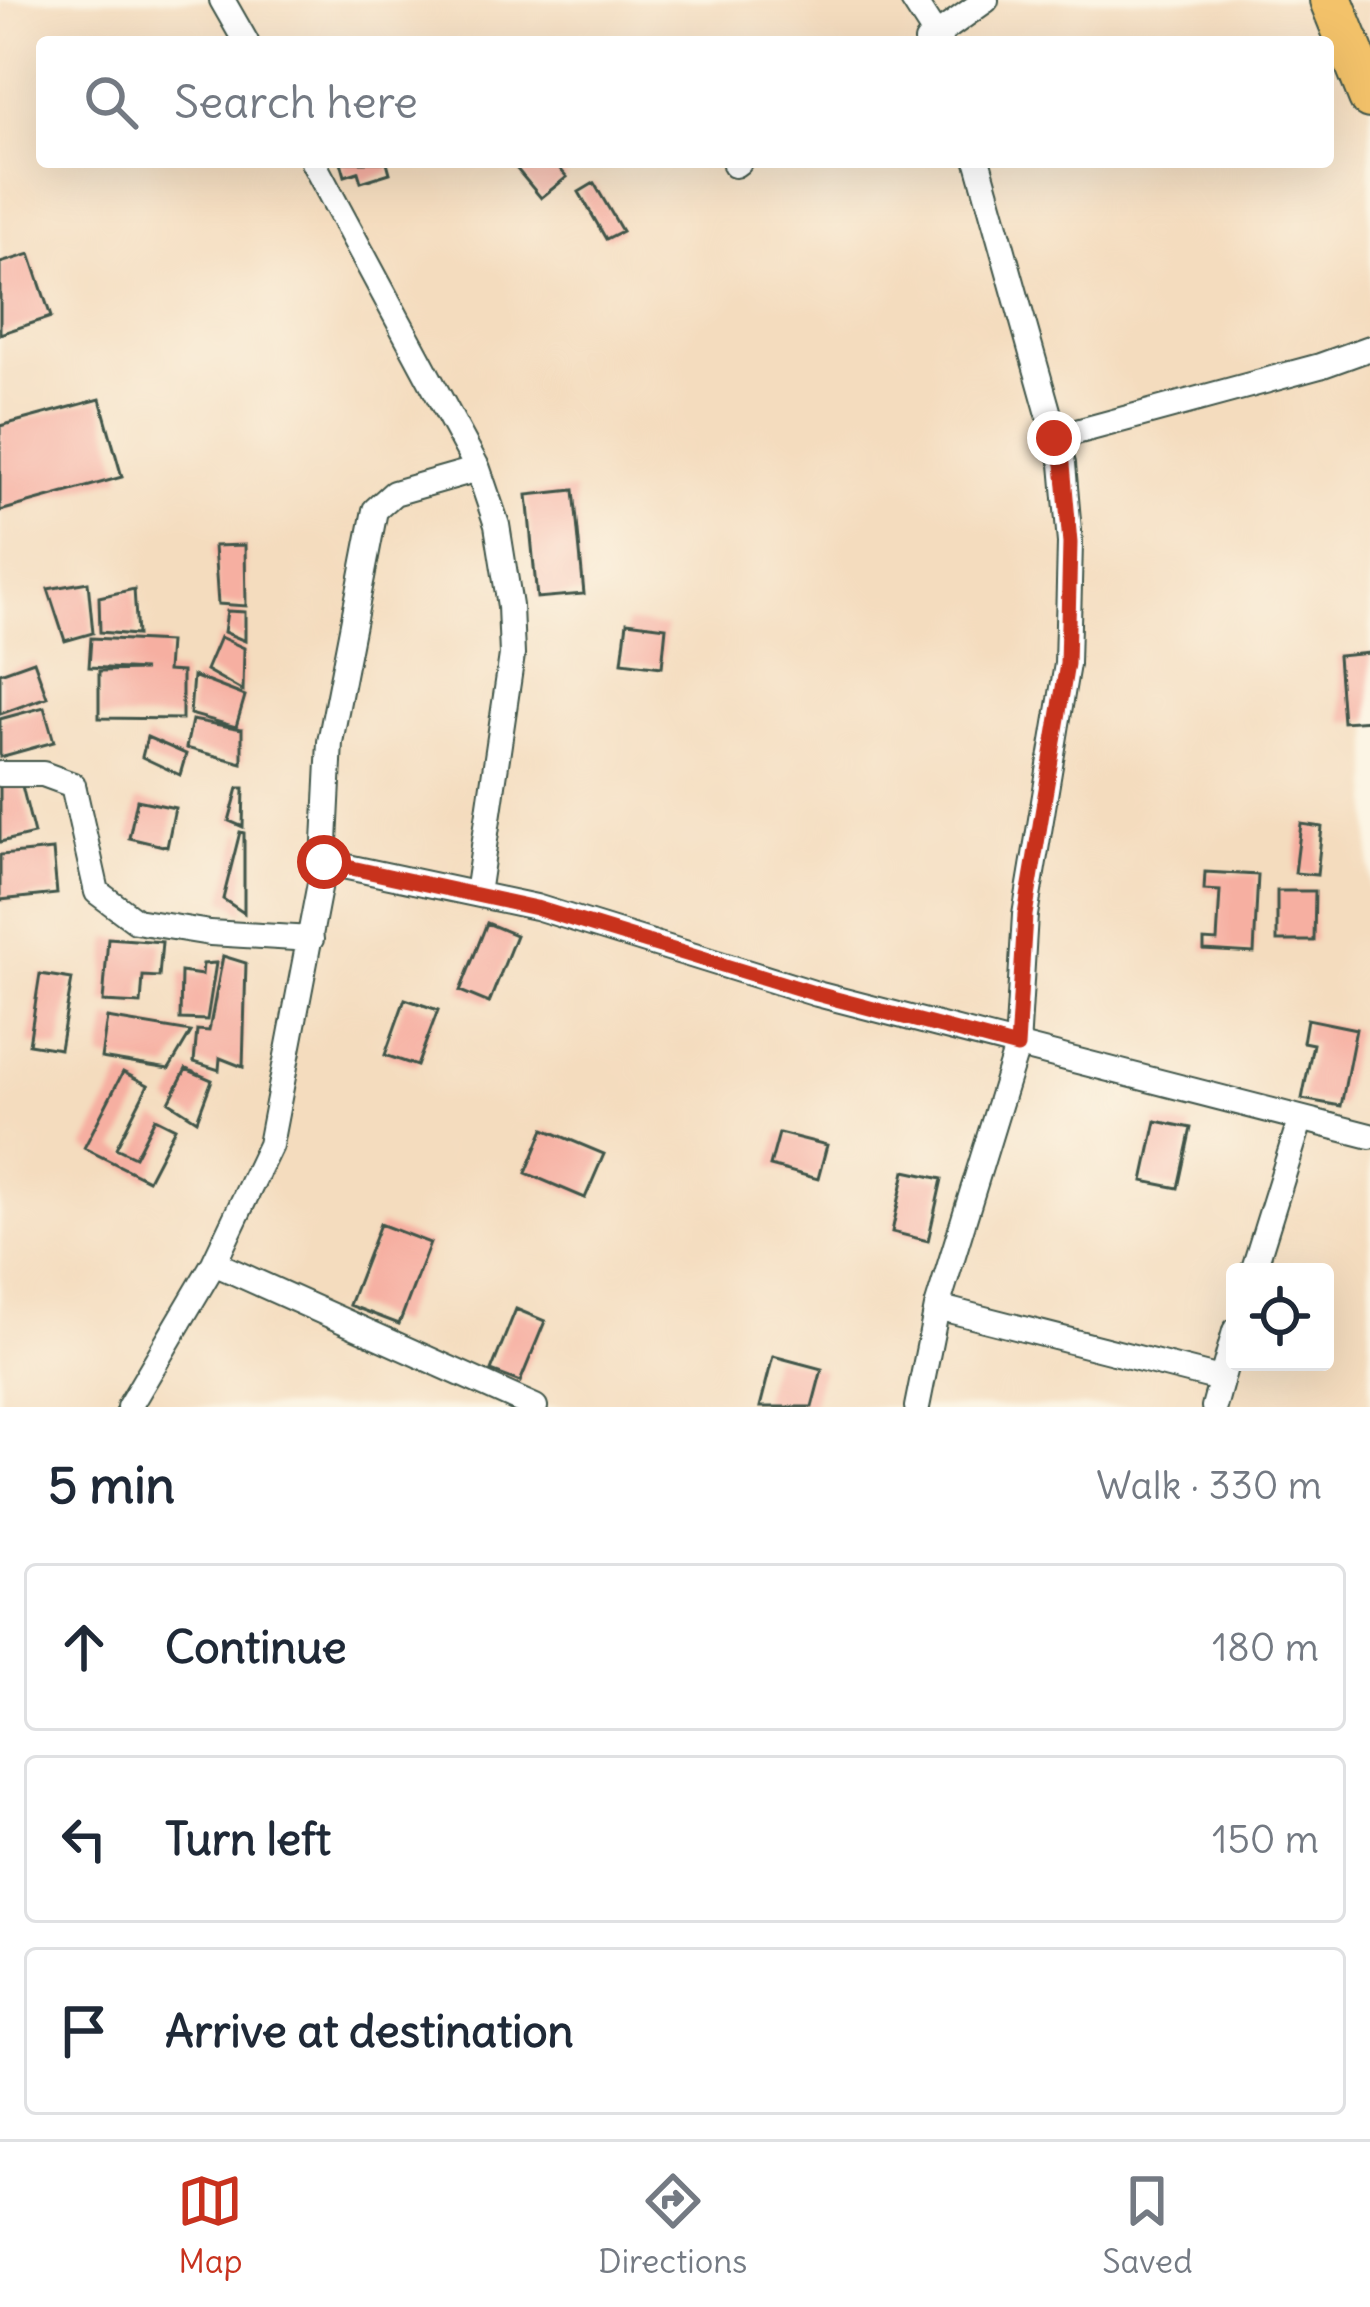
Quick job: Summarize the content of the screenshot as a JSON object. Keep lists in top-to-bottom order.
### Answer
{
  "page": {
    "search": "Search here",
    "heading": ["5 min", "Walk · 330 m"],
    "list": [
      ["Continue", "180 m"],
      ["Turn left", "150 m"],
      "Arrive at destination"
    ],
    "nav": ["Map", "Directions", "Saved"]
  }
}
